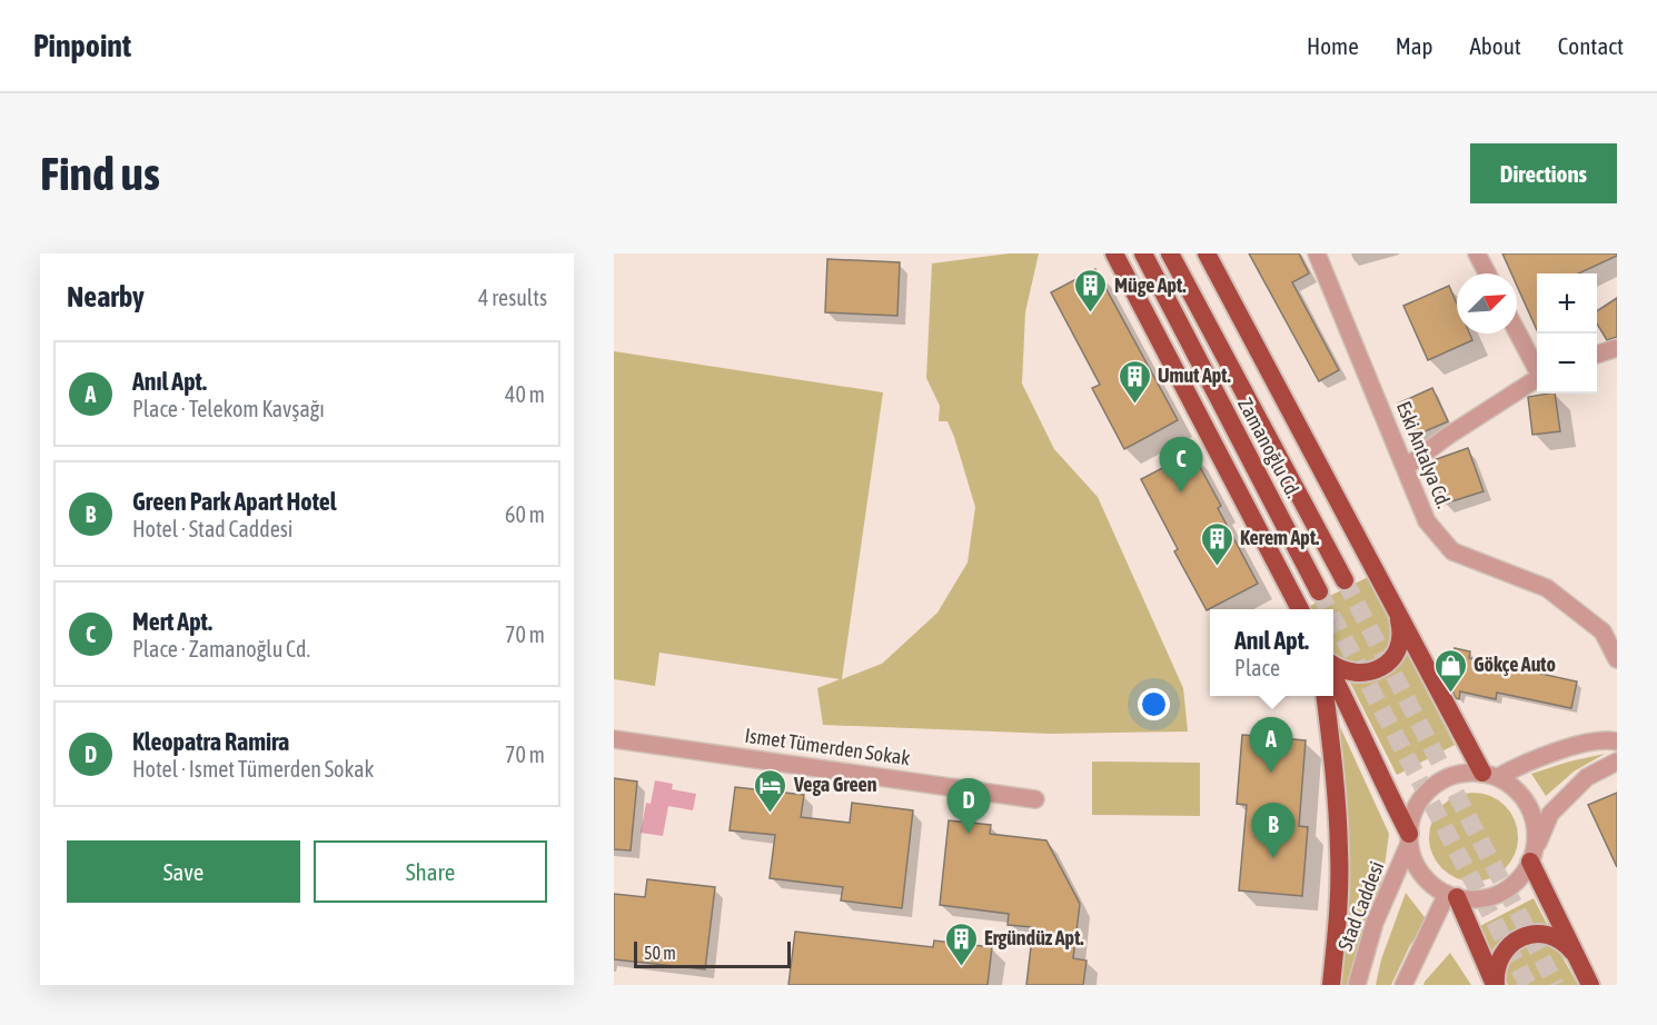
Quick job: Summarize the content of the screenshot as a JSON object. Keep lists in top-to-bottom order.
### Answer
{
  "streets": {
    "highway": ["Zamanoğlu Cd."],
    "street": ["Eski Antalya Cd.", "Ismet Tümerden Sokak", "Stad Caddesi"]
  },
  "places": {
    "building": [
      "Müge Apt.",
      "Umut Apt.",
      "Kerem Apt.",
      "Ergündüz Apt."
    ],
    "shop": ["Gökçe Auto"],
    "hotel": ["Vega Green"]
  },
  "scale_bar": "50 m",
  "north": "top right",
  "page": {
    "header": "Pinpoint",
    "nav": [
      "Home",
      "Map",
      "About",
      "Contact"
    ],
    "buttons": [
      "Directions",
      ["Save", "Share"]
    ],
    "title": "Find us",
    "heading": ["Nearby", "4 results"],
    "map_buttons": ["+", "−"],
    "list": [
      {
        "mark": "A",
        "name": "Anıl Apt.",
        "note": "Place · Telekom Kavşağı",
        "value": "40 m"
      },
      {
        "mark": "B",
        "name": "Green Park Apart Hotel",
        "note": "Hotel · Stad Caddesi",
        "value": "60 m"
      },
      {
        "mark": "C",
        "name": "Mert Apt.",
        "note": "Place · Zamanoğlu Cd.",
        "value": "70 m"
      },
      {
        "mark": "D",
        "name": "Kleopatra Ramira",
        "note": "Hotel · Ismet Tümerden Sokak",
        "value": "70 m"
      }
    ],
    "pins": [
      "C",
      "A",
      "D",
      "B"
    ],
    "popup": ["Anıl Apt.", "Place"],
    "scale": "50 m"
  }
}
